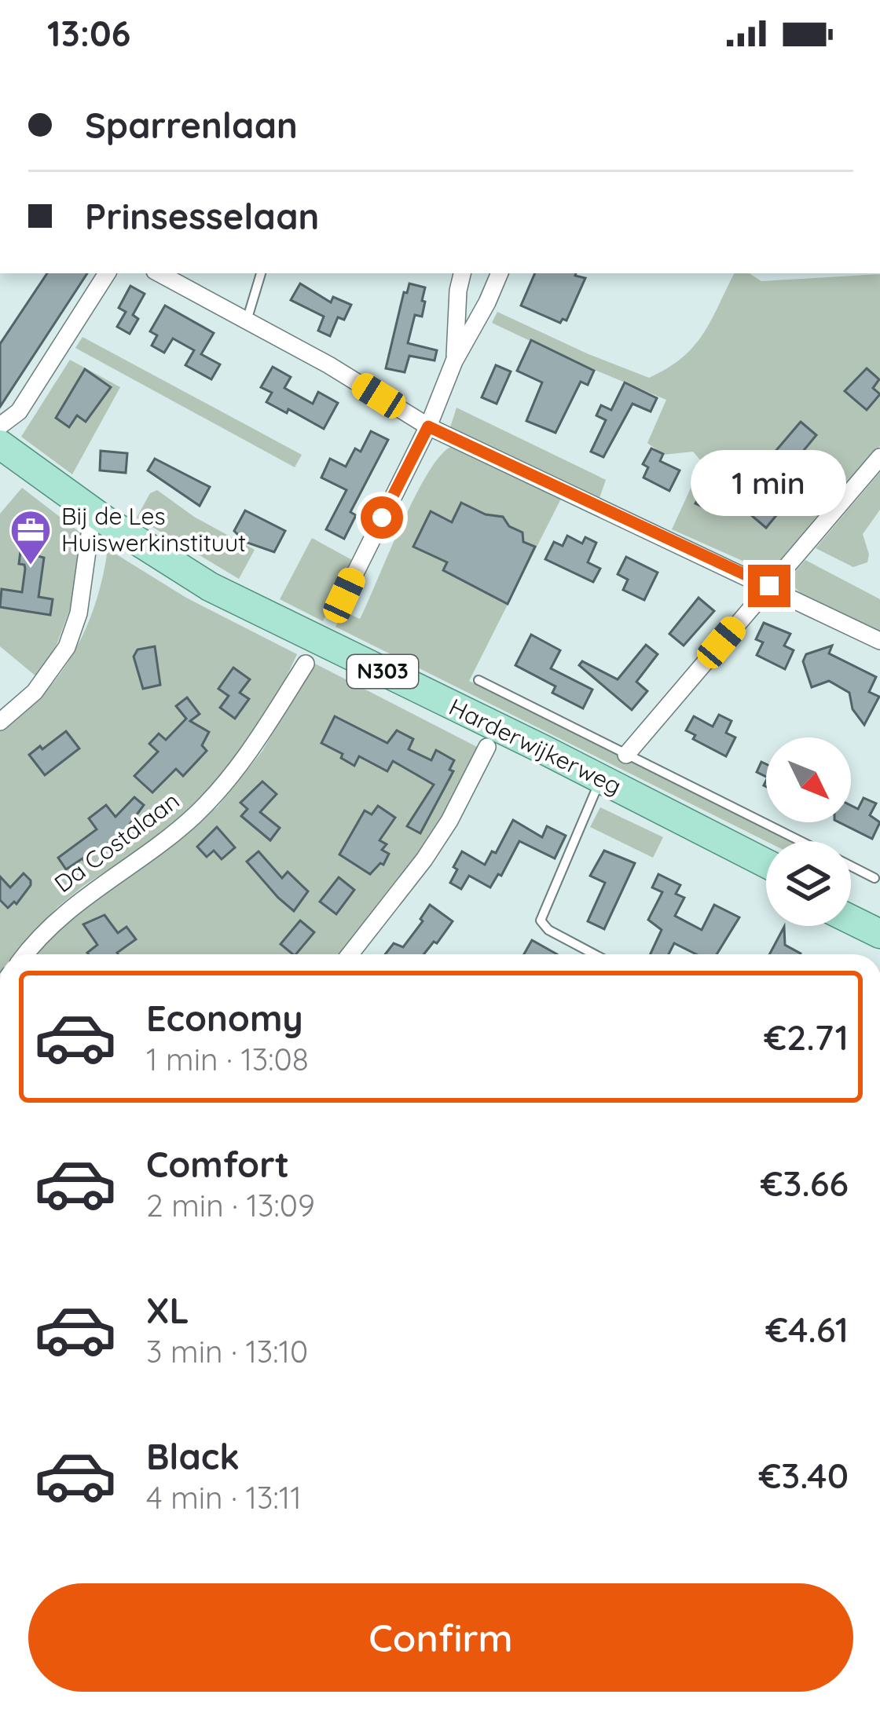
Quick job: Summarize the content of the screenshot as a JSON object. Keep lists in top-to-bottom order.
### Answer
{
  "streets": {
    "main road": ["N303", "Harderwijkerweg"],
    "street": ["Da Costalaan"]
  },
  "places": {
    "office": ["Bij de Les Huiswerkinstituut"]
  },
  "north": "bottom right",
  "page": {
    "status": "13:06",
    "banner": ["Sparrenlaan", "Prinsesselaan"],
    "bubble": "1 min",
    "list": [
      {
        "name": "Economy",
        "note": "1 min · 13:08",
        "value": "€2.71"
      },
      {
        "name": "Comfort",
        "note": "2 min · 13:09",
        "value": "€3.66"
      },
      {
        "name": "XL",
        "note": "3 min · 13:10",
        "value": "€4.61"
      },
      {
        "name": "Black",
        "note": "4 min · 13:11",
        "value": "€3.40"
      }
    ],
    "buttons": "Confirm"
  }
}
